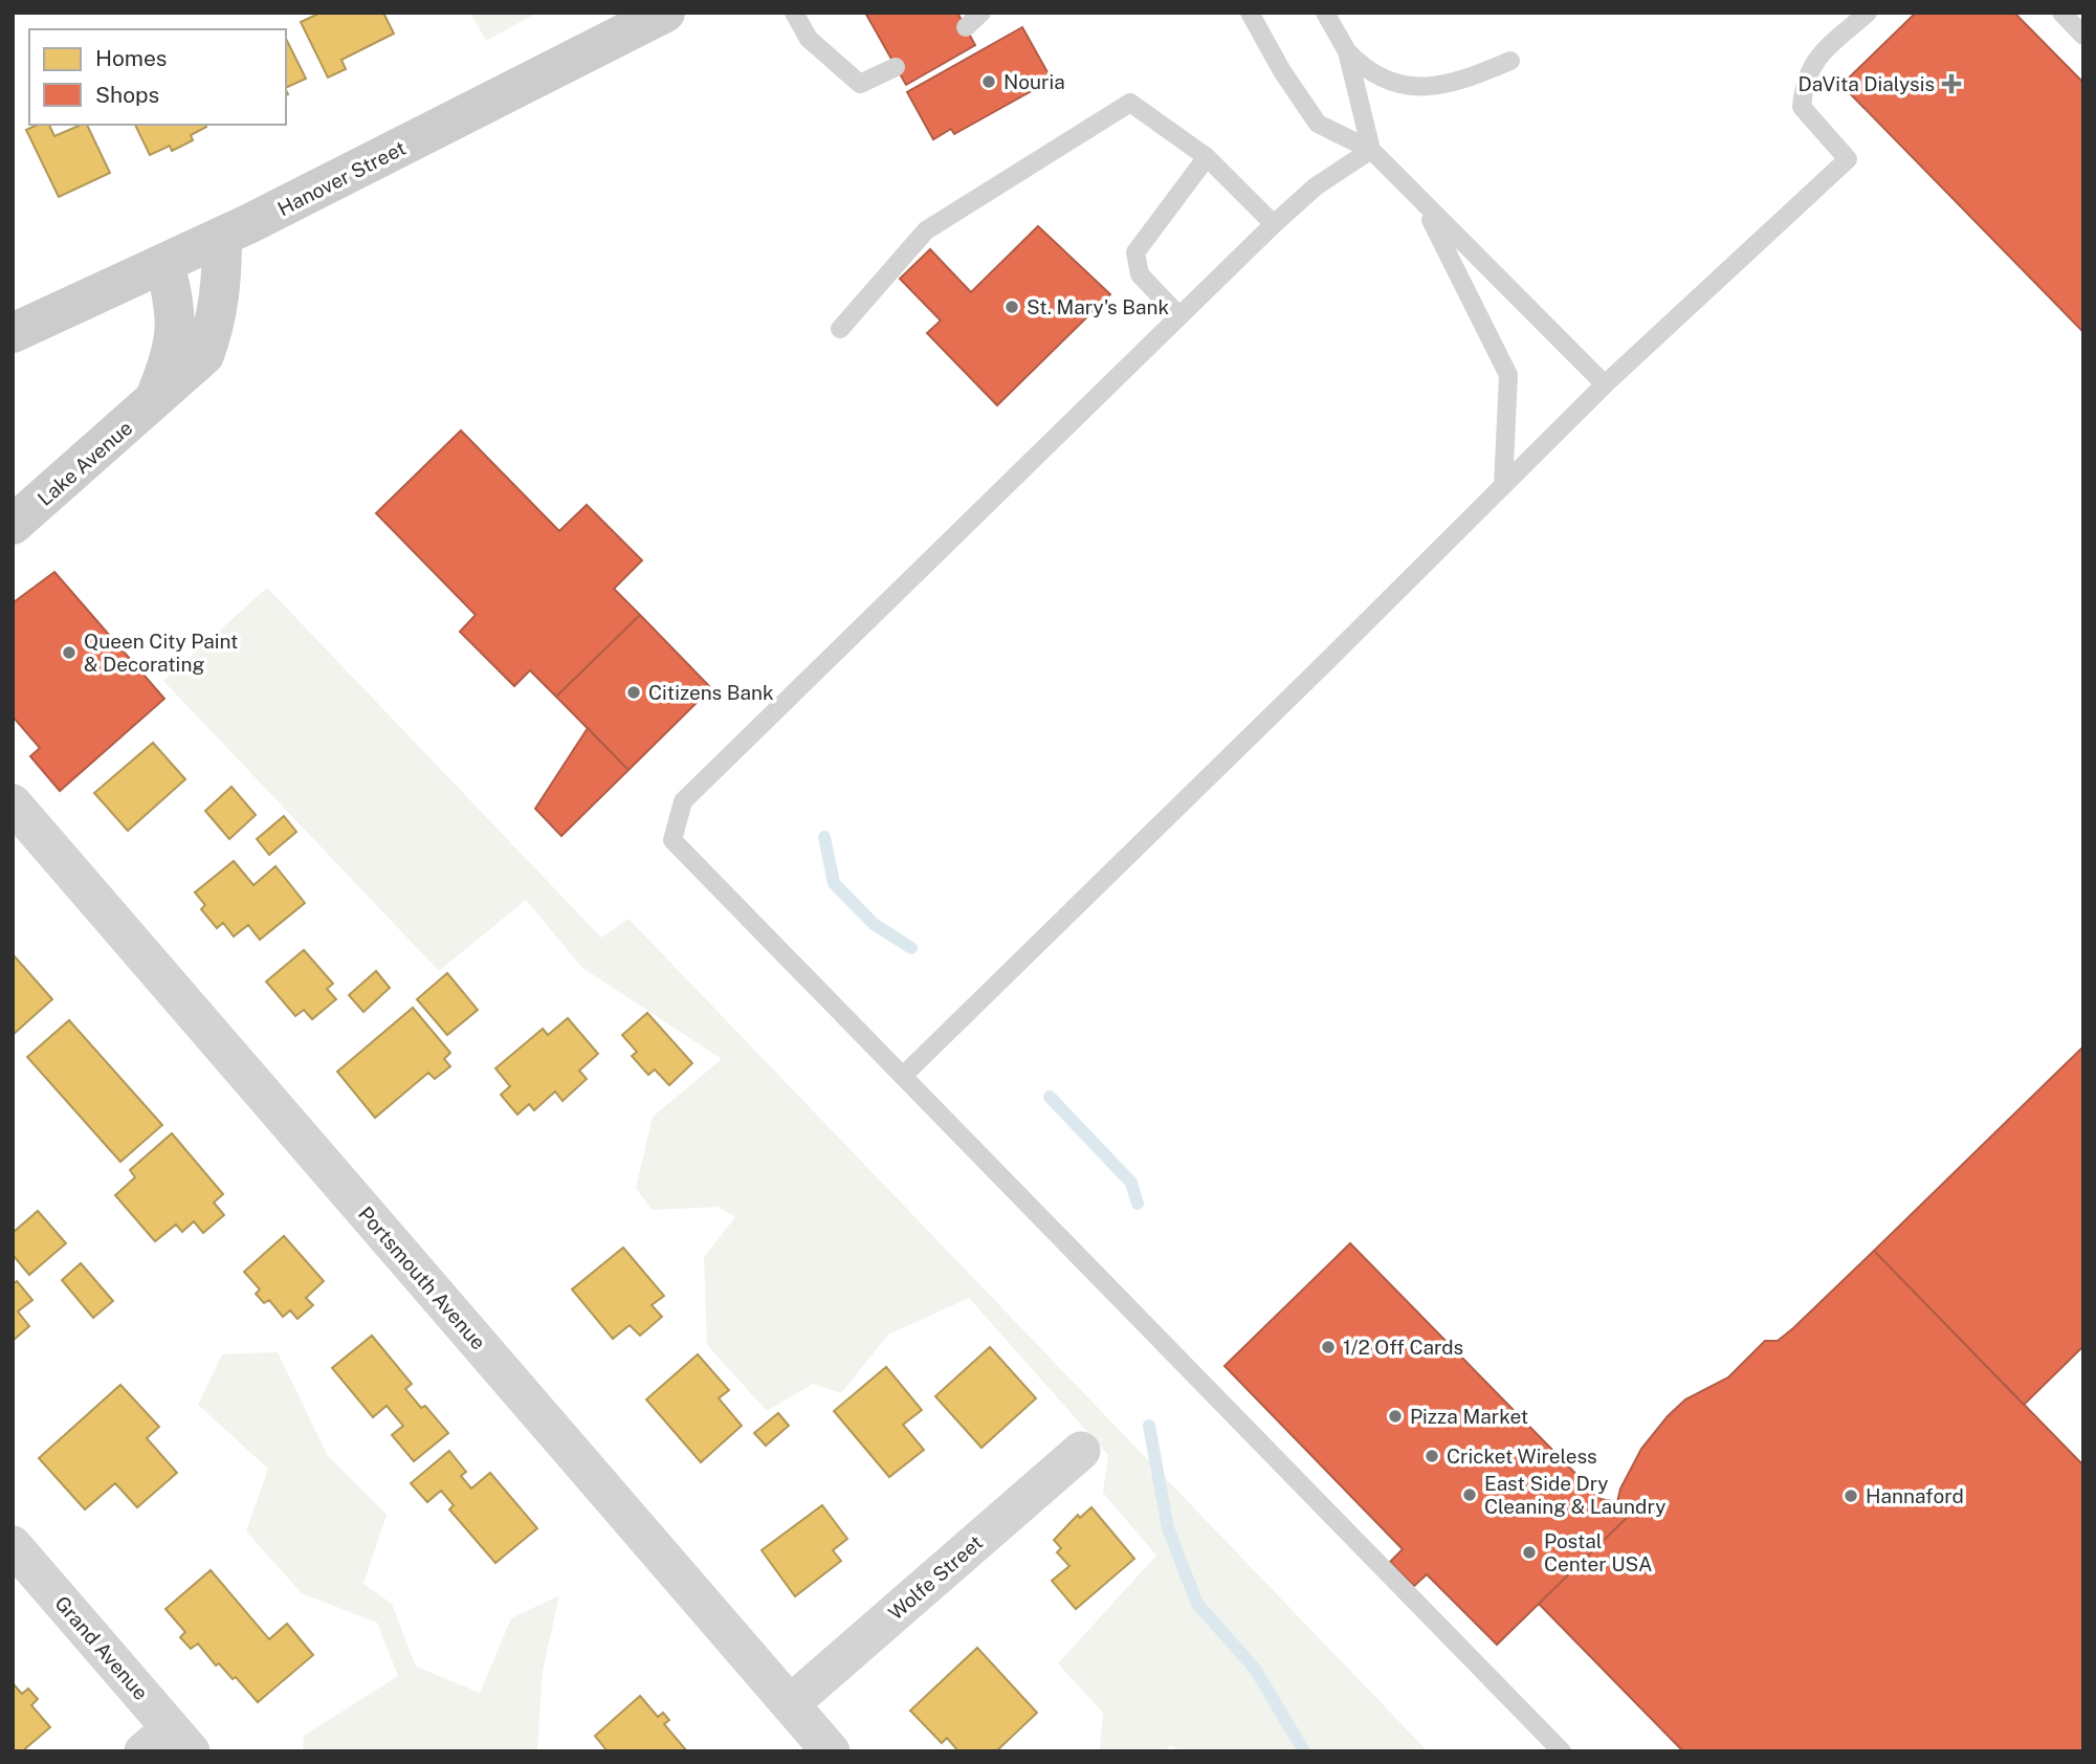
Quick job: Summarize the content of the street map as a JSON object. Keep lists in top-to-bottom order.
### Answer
{
  "streets": {
    "main road": ["Hanover Street", "Lake Avenue"],
    "street": ["Portsmouth Avenue", "Wolfe Street", "Grand Avenue"]
  },
  "crossings": [
    ["Hanover Street", "Lake Avenue"],
    ["Portsmouth Avenue", "Wolfe Street"]
  ],
  "places": {
    "other": [
      "Nouria",
      "St. Mary's Bank",
      "Queen City Paint & Decorating",
      "Citizens Bank",
      "1/2 Off Cards",
      "Pizza Market",
      "Cricket Wireless",
      "East Side Dry Cleaning & Laundry",
      "Hannaford",
      "Postal Center USA"
    ],
    "health": ["DaVita Dialysis"]
  },
  "legend": ["Homes", "Shops"]
}
